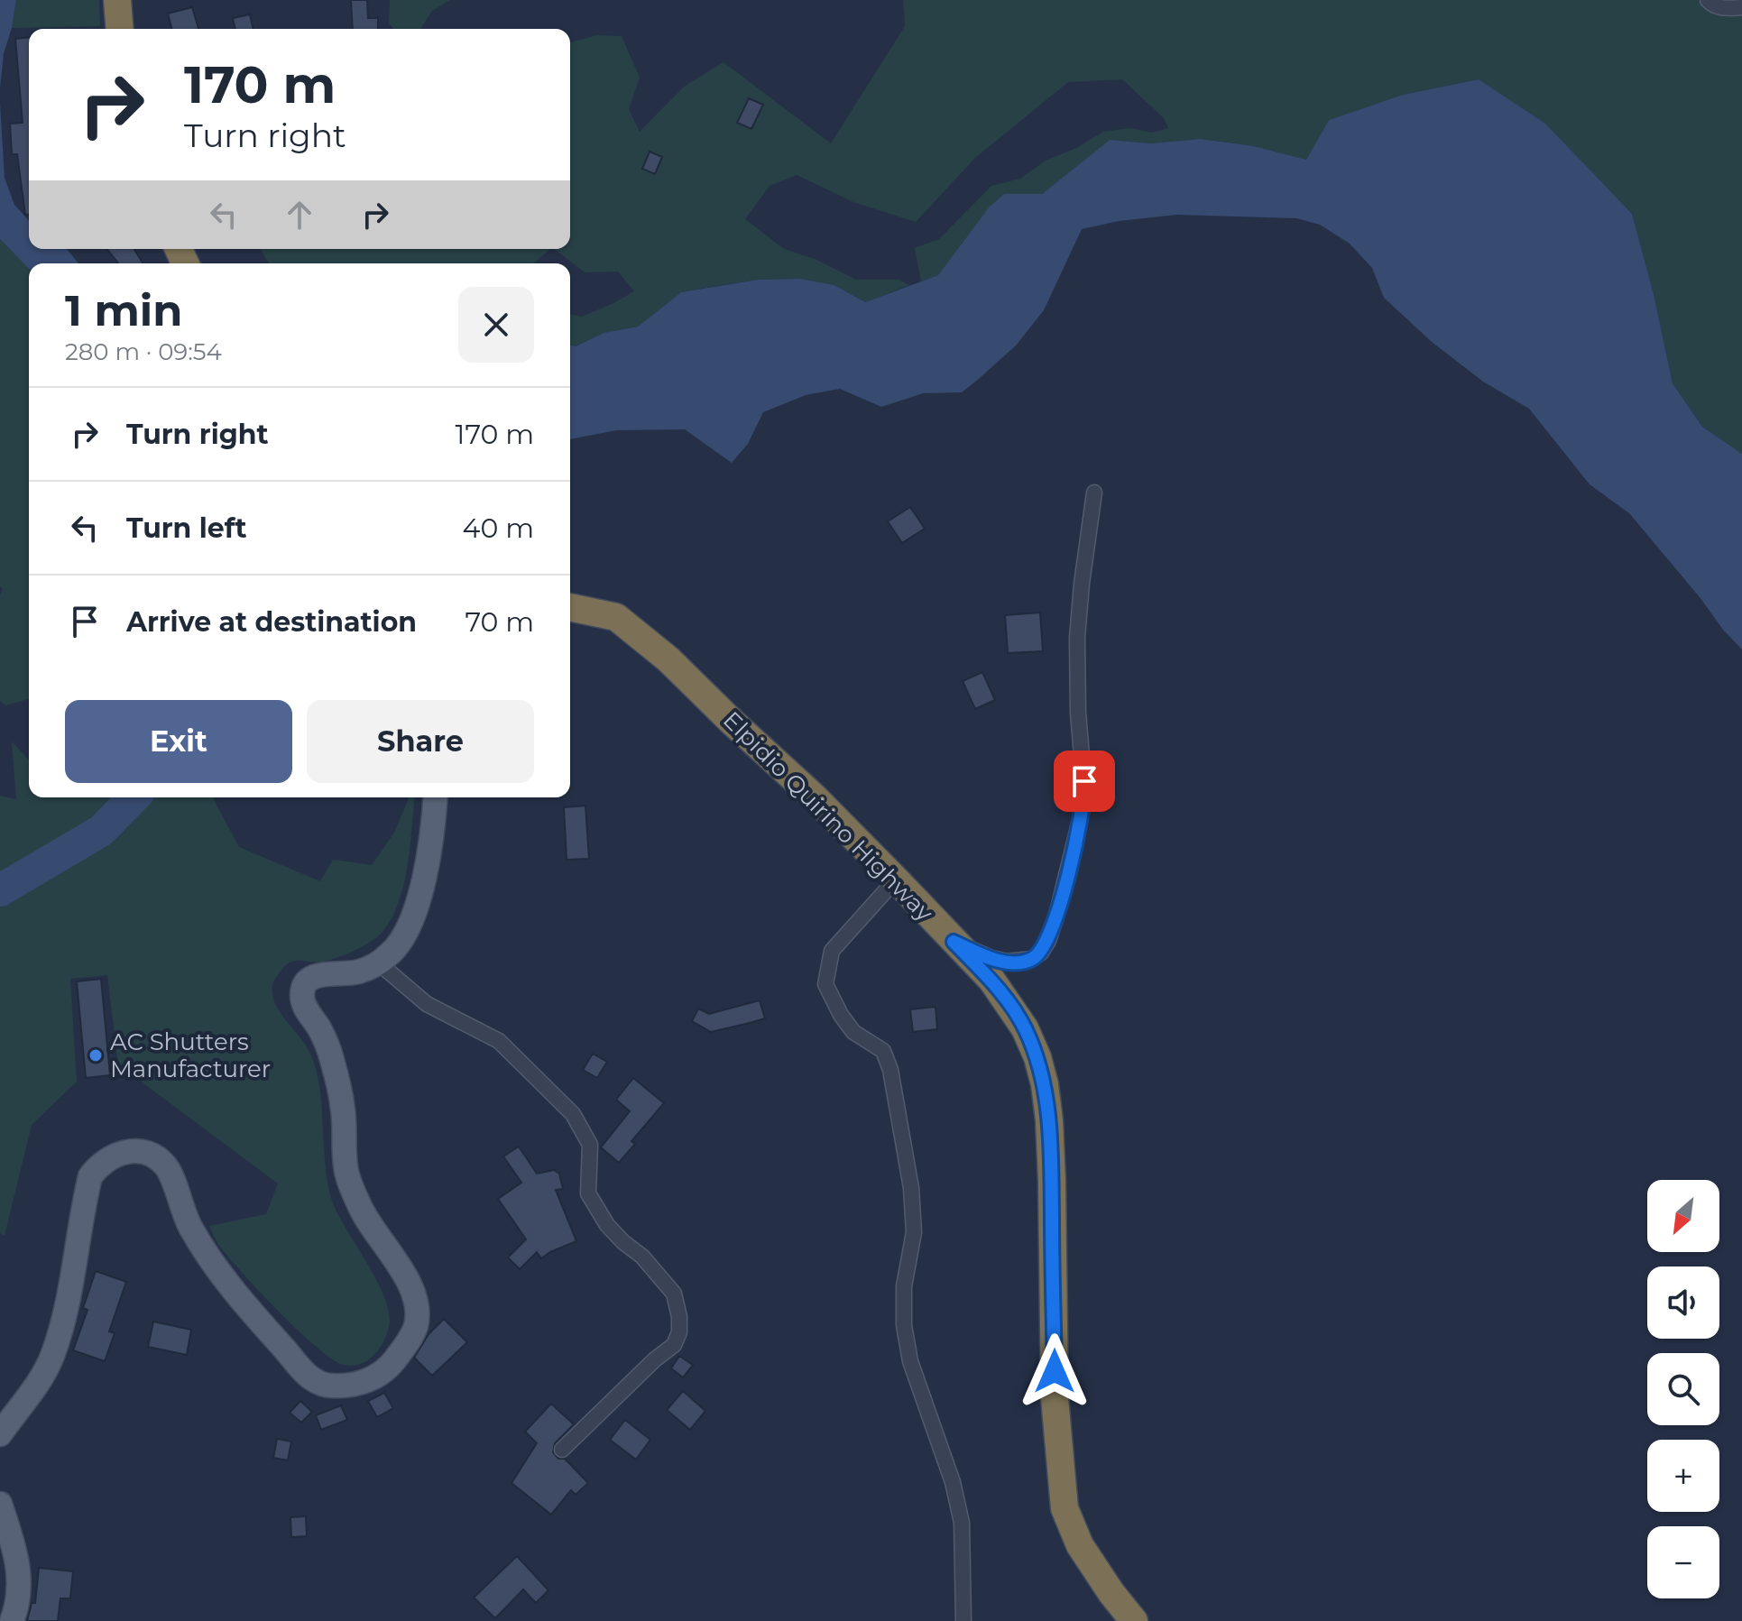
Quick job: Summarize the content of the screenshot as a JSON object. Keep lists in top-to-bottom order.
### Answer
{
  "streets": {
    "highway": ["Elpidio Quirino Highway"]
  },
  "places": ["AC Shutters Manufacturer"],
  "north": "bottom left",
  "page": {
    "turn": ["170 m", "Turn right"],
    "heading": ["1 min", "280 m · 09:54"],
    "list": [
      {
        "name": "Turn right",
        "value": "170 m"
      },
      {
        "name": "Turn left",
        "value": "40 m"
      },
      {
        "name": "Arrive at destination",
        "value": "70 m"
      }
    ],
    "buttons": ["Exit", "Share"],
    "map_buttons": ["+", "−"]
  }
}
